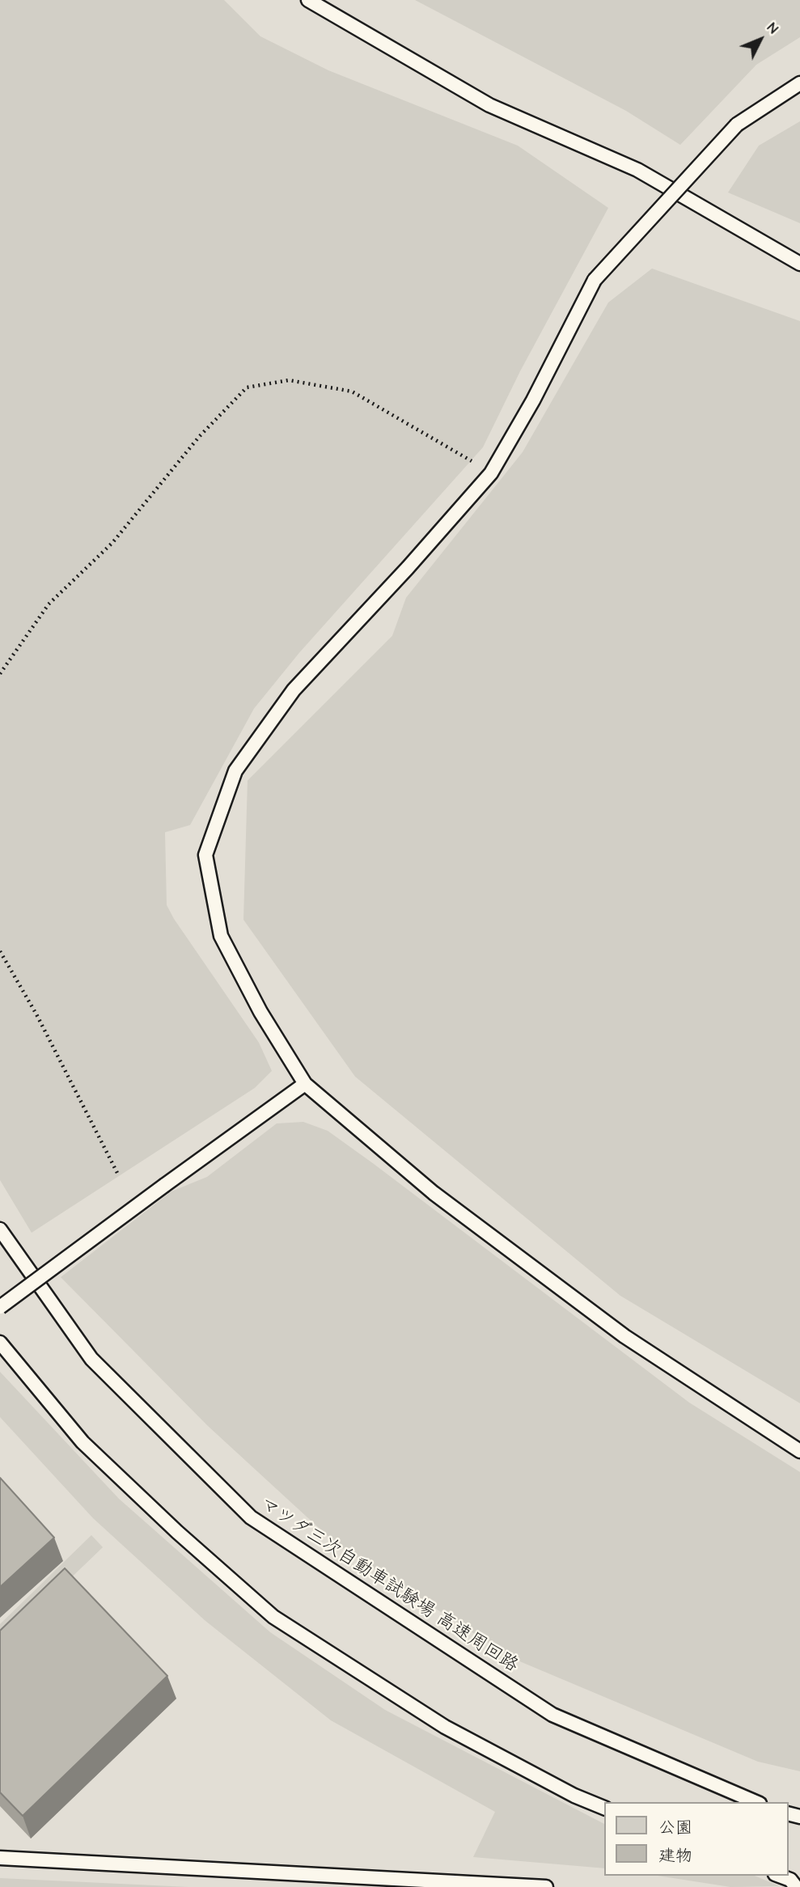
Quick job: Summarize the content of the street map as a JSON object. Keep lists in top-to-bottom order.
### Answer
{
  "streets": {
    "lane": ["マツダ三次自動車試験場 高速周回路"]
  },
  "legend": ["公園", "建物"],
  "north": "top right"
}
